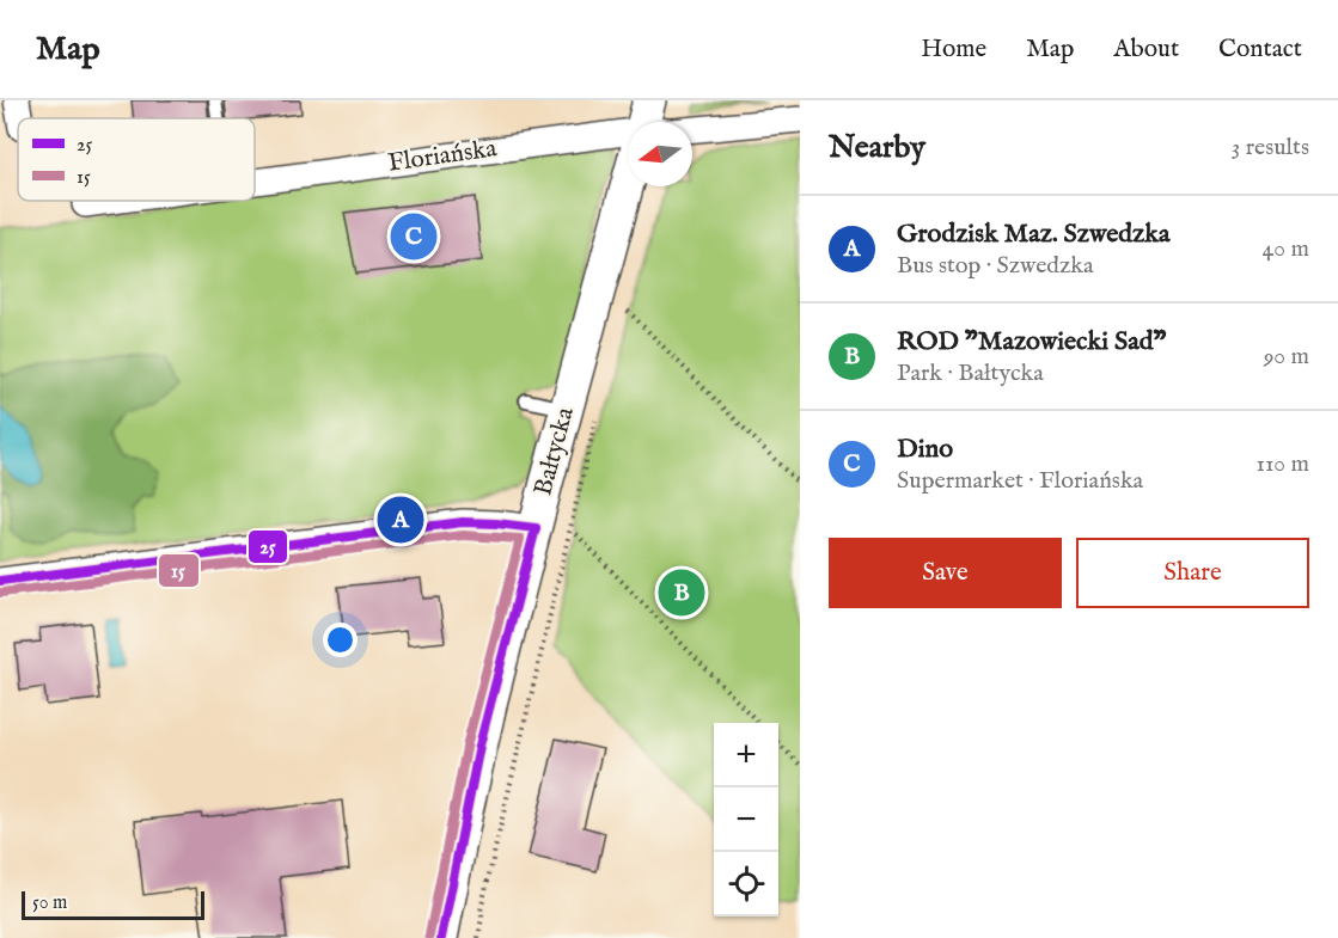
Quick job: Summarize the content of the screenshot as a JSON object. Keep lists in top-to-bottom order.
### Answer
{
  "streets": {
    "street": ["Floriańska", "Bałtycka"]
  },
  "lines": ["transit line 25", "transit line 15"],
  "legend": ["25", "15"],
  "scale_bar": "50 m",
  "north": "left",
  "page": {
    "header": "Map",
    "nav": [
      "Home",
      "Map",
      "About",
      "Contact"
    ],
    "heading": ["Nearby", "3 results"],
    "list": [
      {
        "mark": "A",
        "name": "Grodzisk Maz. Szwedzka",
        "note": "Bus stop · Szwedzka",
        "value": "40 m"
      },
      {
        "mark": "B",
        "name": "ROD \"Mazowiecki Sad\"",
        "note": "Park · Bałtycka",
        "value": "90 m"
      },
      {
        "mark": "C",
        "name": "Dino",
        "note": "Supermarket · Floriańska",
        "value": "110 m"
      }
    ],
    "pins": ["C", "A", "B"],
    "buttons": ["Save", "Share"],
    "map_buttons": ["+", "−"],
    "scale": "50 m"
  }
}
